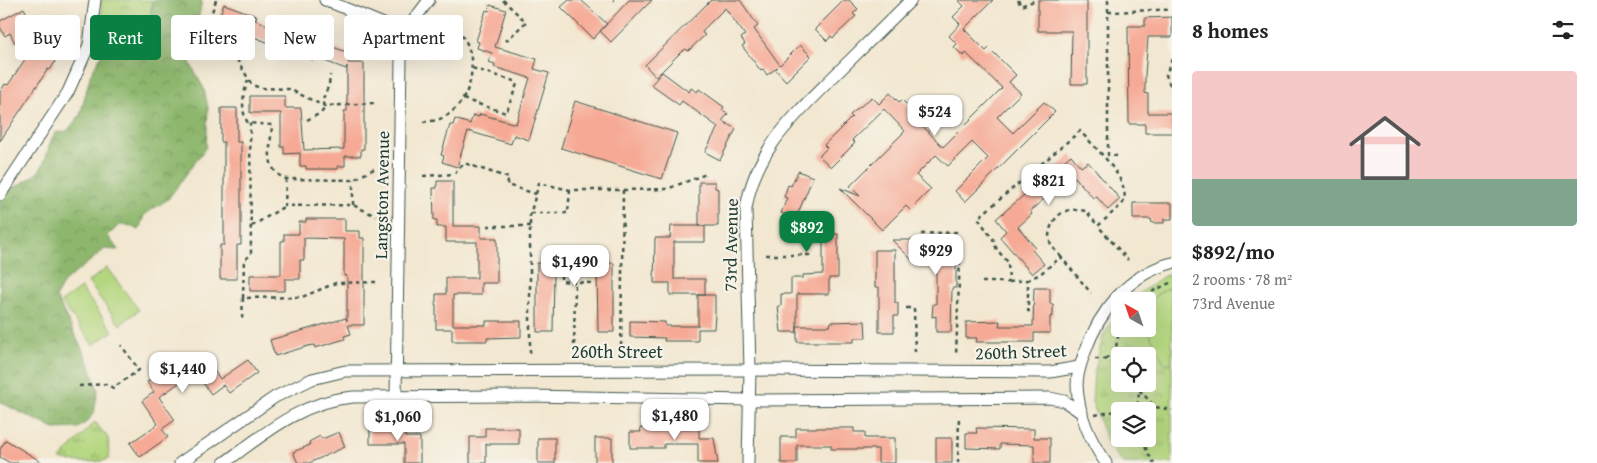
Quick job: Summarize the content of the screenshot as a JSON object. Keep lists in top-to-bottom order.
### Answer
{
  "streets": {
    "street": ["Langston Avenue", "73rd Avenue", "260th Street"]
  },
  "crossings": [
    ["Langston Avenue", "260th Street"],
    ["73rd Avenue", "260th Street"]
  ],
  "north": "top left",
  "page": {
    "heading": "8 homes",
    "chip": [
      "Buy",
      "Rent",
      "Filters",
      "New",
      "Apartment"
    ],
    "list": [
      {
        "name": "$892/mo",
        "note": "2 rooms · 78 m² · 73rd Avenue"
      }
    ],
    "price": [
      "$524",
      "$821",
      "$892",
      "$929",
      "$1,490",
      "$1,440",
      "$1,480",
      "$1,060"
    ]
  }
}
